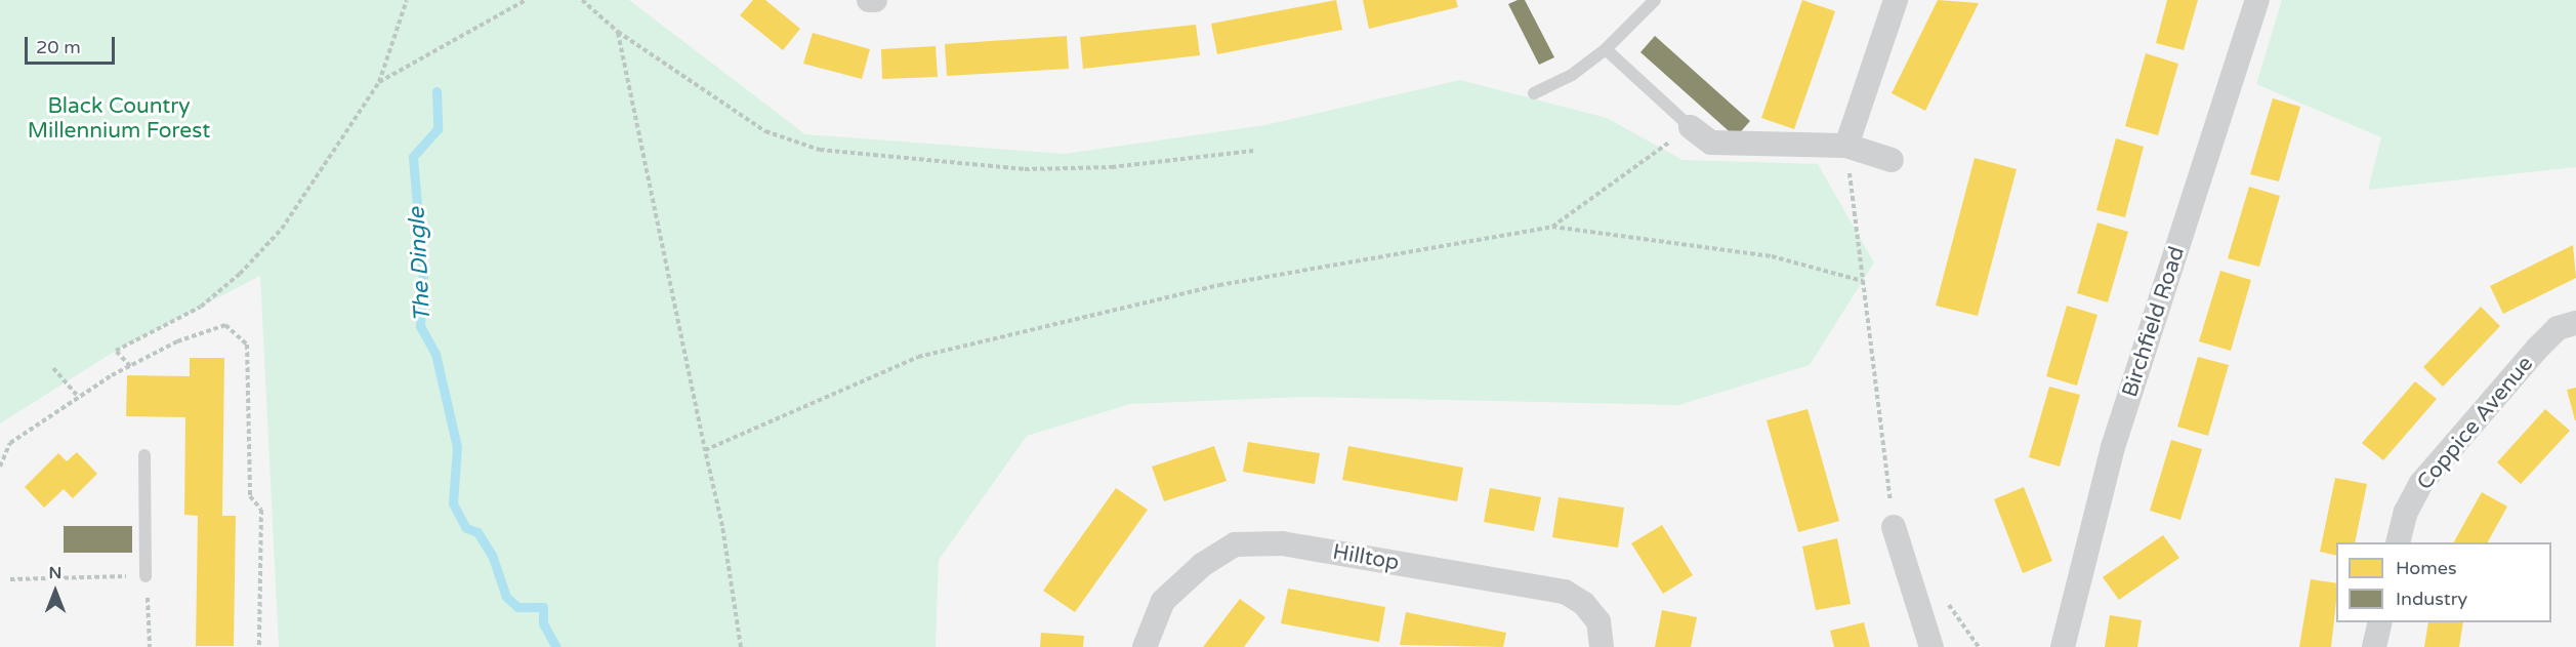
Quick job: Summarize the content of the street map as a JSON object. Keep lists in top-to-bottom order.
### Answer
{
  "streets": {
    "street": ["Birchfield Road", "Coppice Avenue", "Hilltop"]
  },
  "water": ["The Dingle"],
  "parks": ["Black Country Millennium Forest"],
  "legend": ["Homes", "Industry"],
  "scale_bar": "20 m",
  "north": "top"
}
